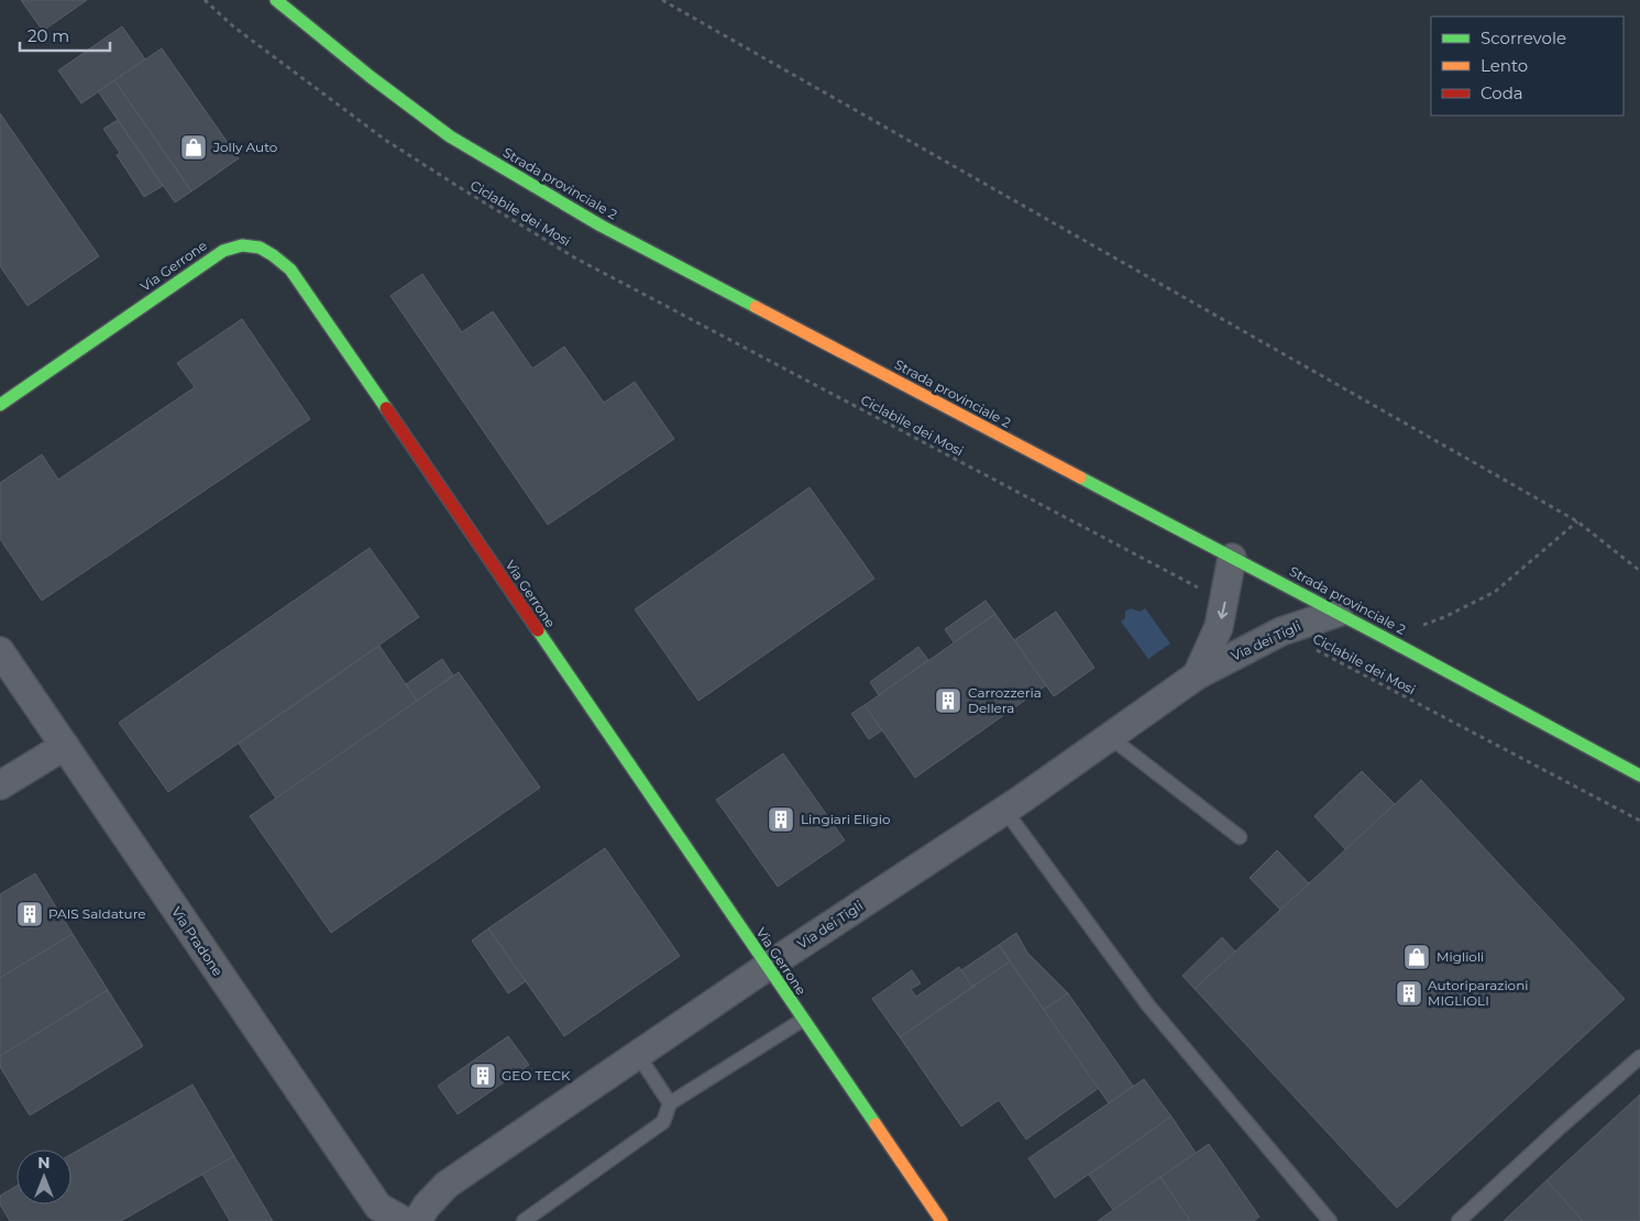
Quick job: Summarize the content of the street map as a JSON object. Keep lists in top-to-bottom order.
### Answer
{
  "streets": {
    "main road": ["Strada provinciale 2", "Via Gerrone"],
    "street": ["Via dei Tigli", "Via Pradone"],
    "path": ["Ciclabile dei Mosi"]
  },
  "crossings": [
    ["Strada provinciale 2", "Via dei Tigli"],
    ["Ciclabile dei Mosi", "Via dei Tigli"],
    ["Via Gerrone", "Via dei Tigli"]
  ],
  "places": {
    "shop": ["Jolly Auto", "Miglioli"],
    "building": [
      "Carrozzeria Dellera",
      "Lingiari Eligio",
      "PAIS Saldature",
      "Autoriparazioni MIGLIOLI",
      "GEO TECK"
    ]
  },
  "legend": ["Scorrevole", "Lento", "Coda"],
  "scale_bar": "20 m",
  "north": "top"
}
